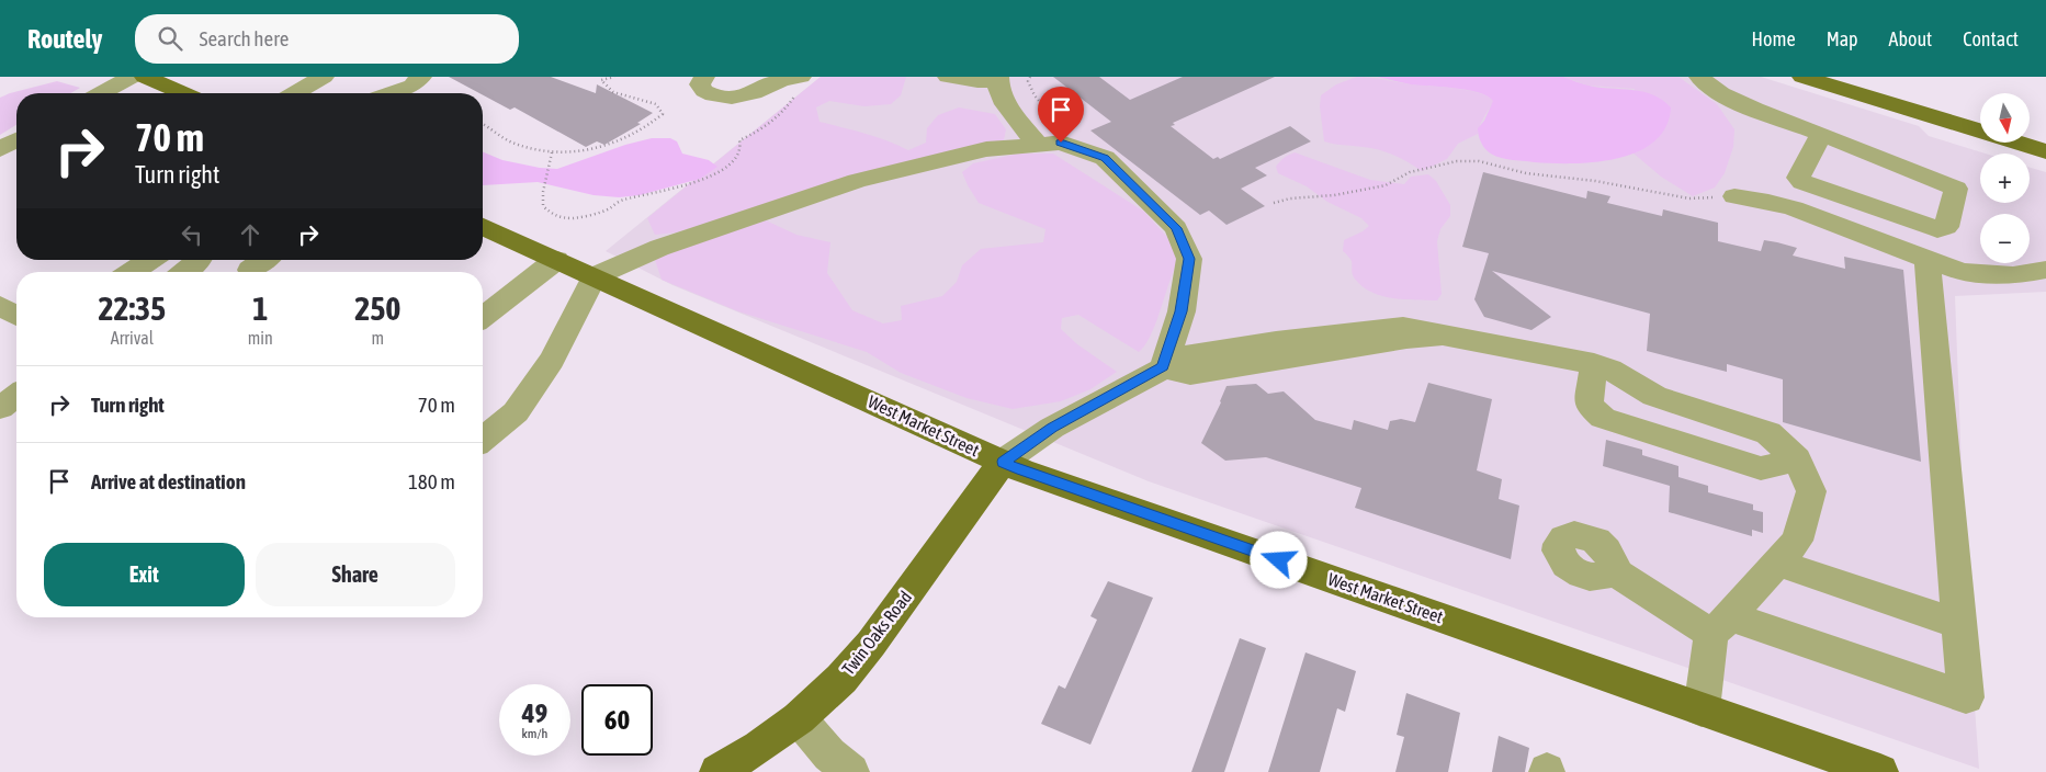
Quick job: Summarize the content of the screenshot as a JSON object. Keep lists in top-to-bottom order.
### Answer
{
  "streets": {
    "main road": ["West Market Street", "Twin Oaks Road"]
  },
  "crossings": [
    ["West Market Street", "Twin Oaks Road"]
  ],
  "north": "bottom",
  "page": {
    "header": "Routely",
    "search": "Search here",
    "nav": [
      "Home",
      "Map",
      "About",
      "Contact"
    ],
    "map_buttons": ["+", "−"],
    "turn": ["70 m", "Turn right"],
    "eta": [
      "22:35",
      "Arrival",
      "1",
      "min",
      "250",
      "m"
    ],
    "list": [
      {
        "name": "Turn right",
        "value": "70 m"
      },
      {
        "name": "Arrive at destination",
        "value": "180 m"
      }
    ],
    "buttons": ["Exit", "Share"],
    "speed": "49 km/h",
    "limit": "60"
  }
}
